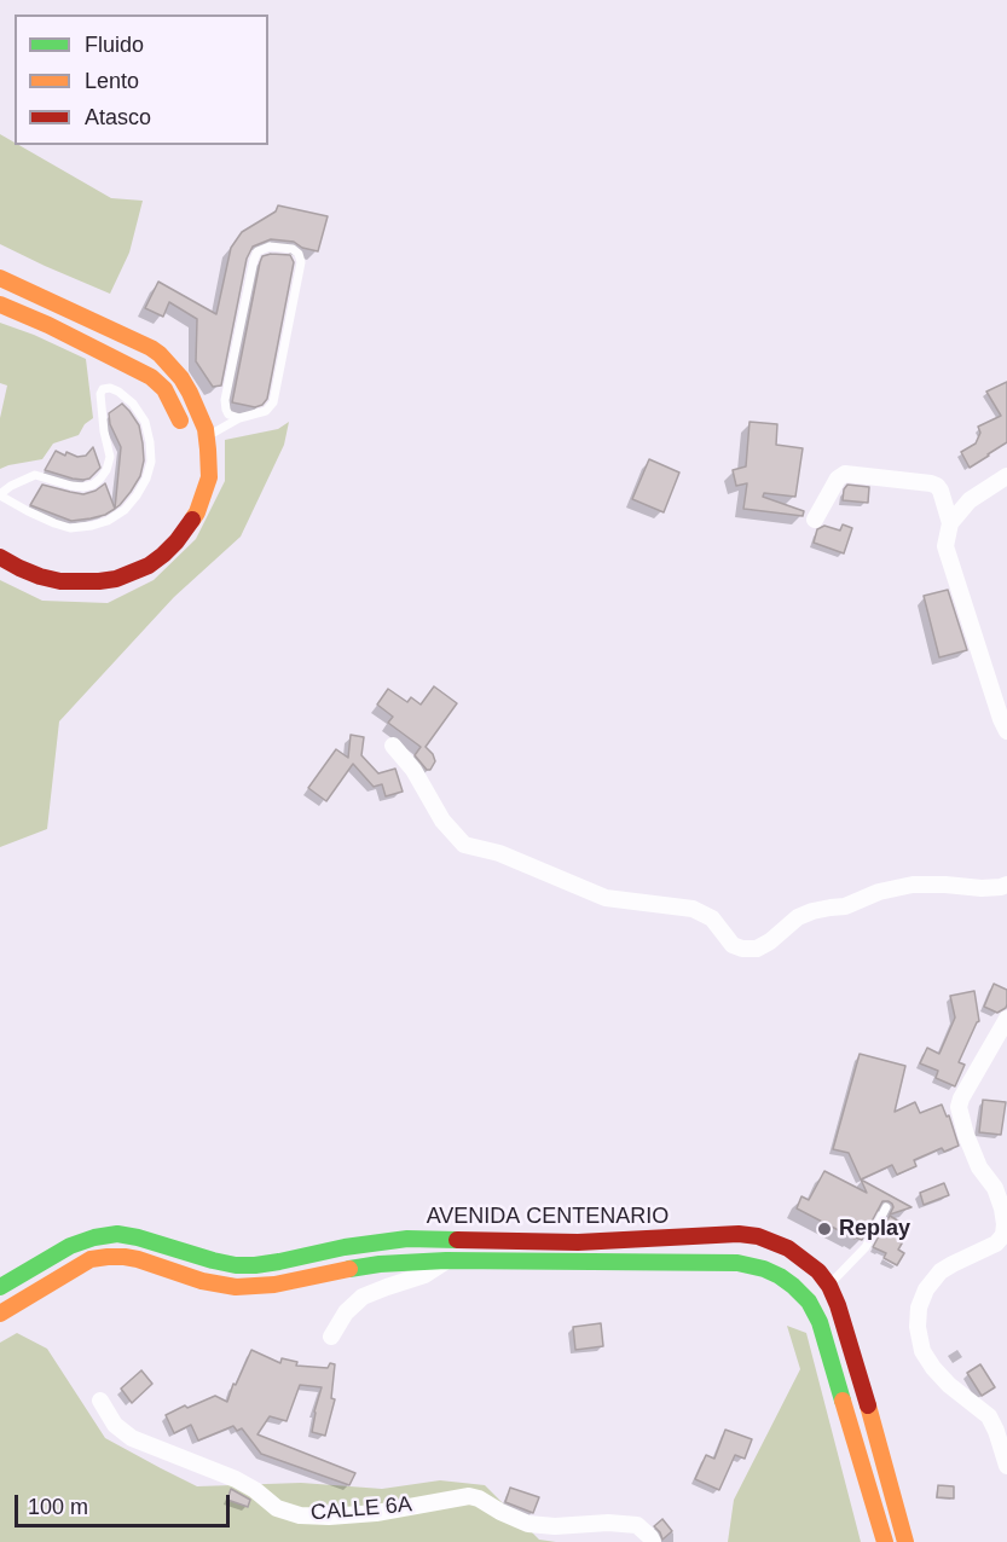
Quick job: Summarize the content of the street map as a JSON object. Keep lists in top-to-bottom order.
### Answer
{
  "streets": {
    "main road": ["AVENIDA CENTENARIO"],
    "street": ["CALLE 6A"]
  },
  "places": ["Replay"],
  "legend": ["Fluido", "Lento", "Atasco"],
  "scale_bar": "100 m"
}
